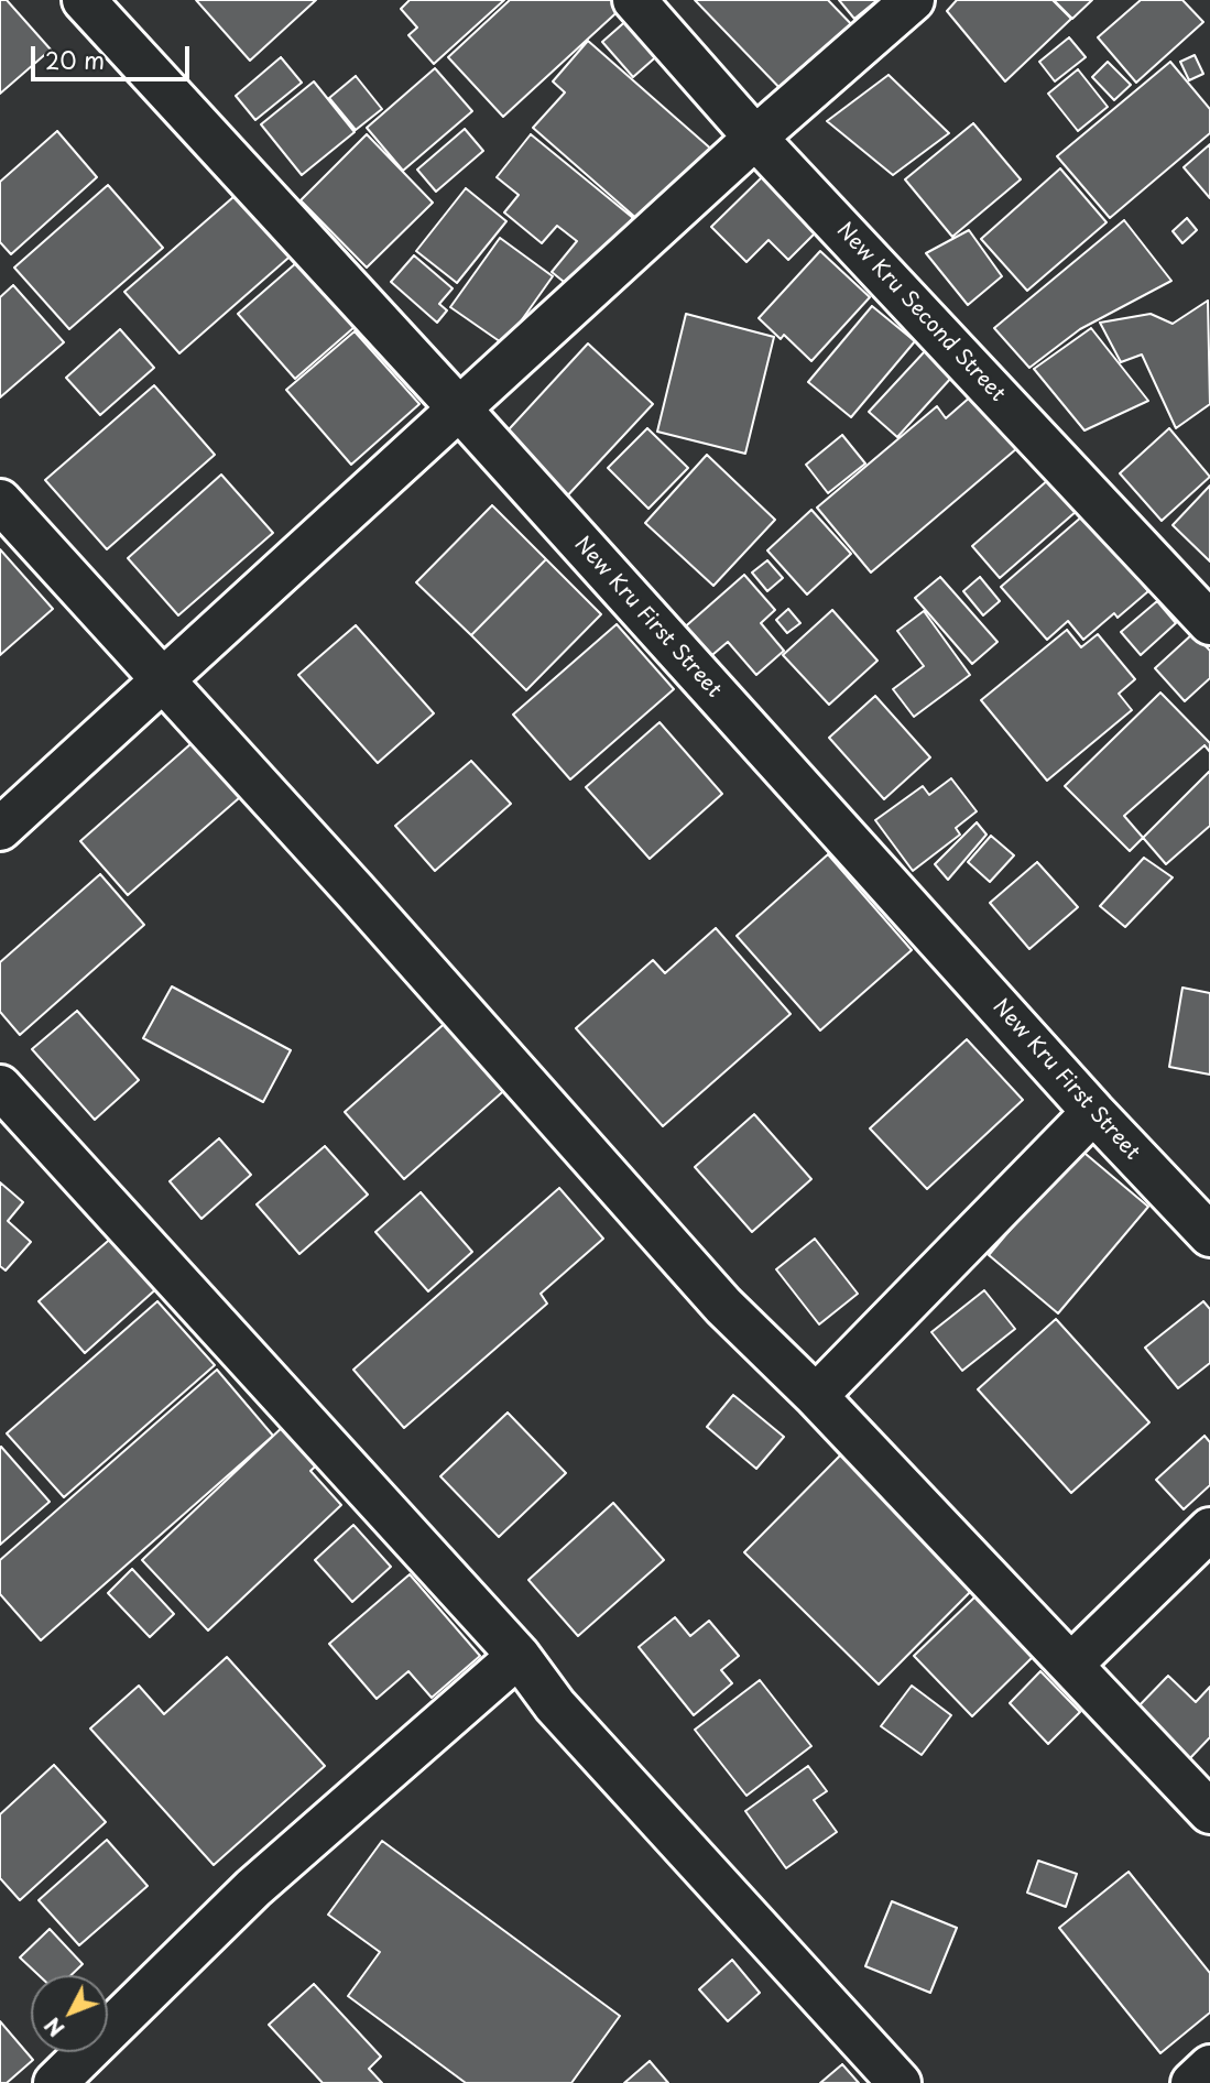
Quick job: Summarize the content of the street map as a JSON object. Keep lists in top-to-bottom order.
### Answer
{
  "streets": {
    "street": ["New Kru Second Street", "New Kru First Street"]
  },
  "scale_bar": "20 m",
  "north": "bottom left"
}
